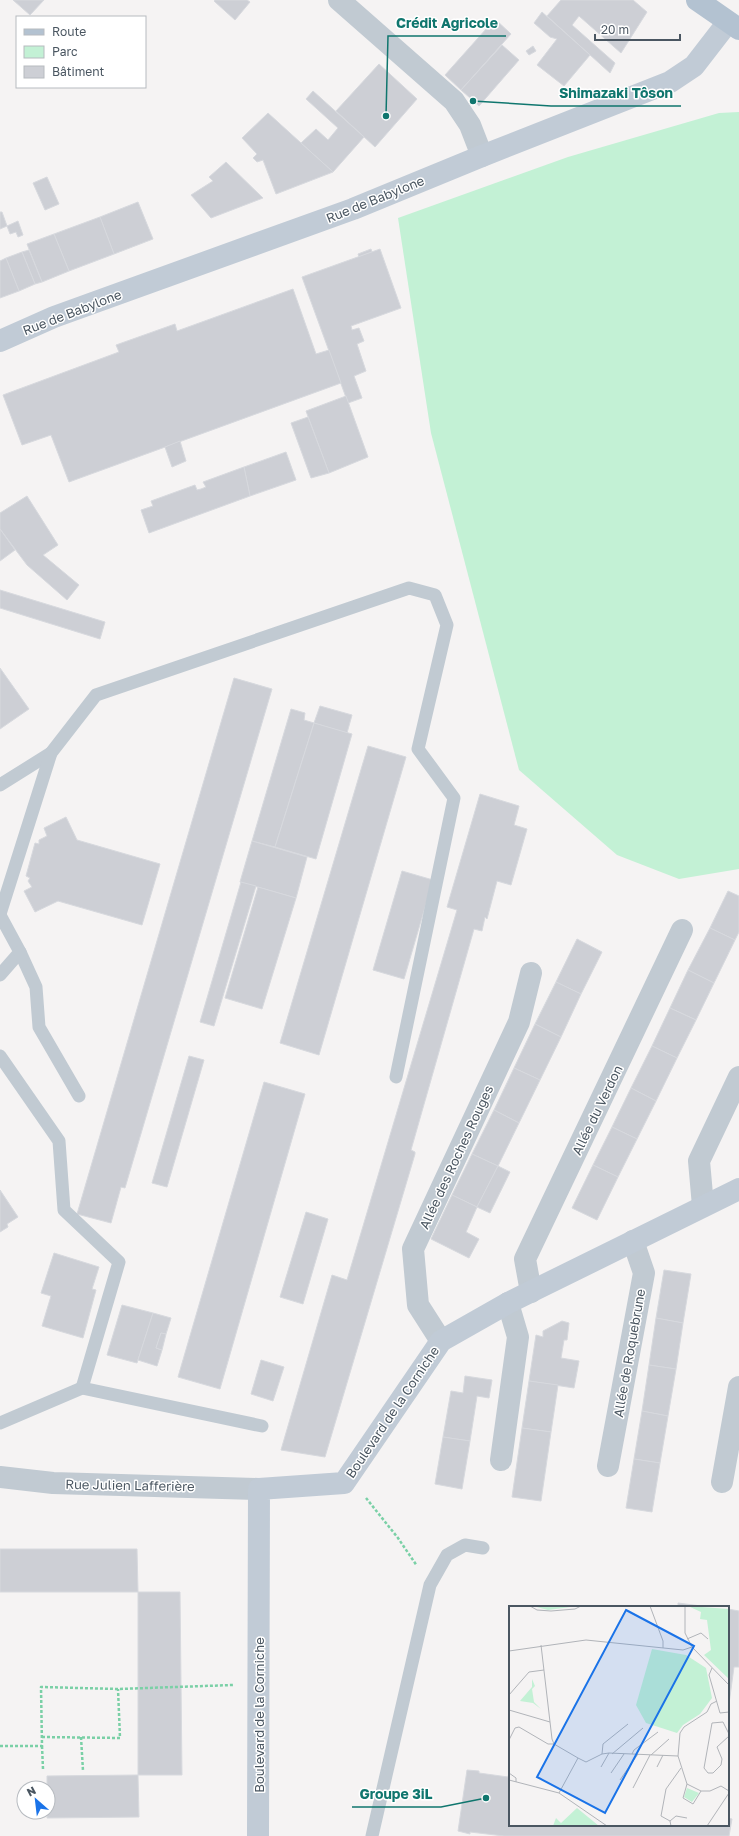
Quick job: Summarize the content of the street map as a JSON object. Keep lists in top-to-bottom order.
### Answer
{
  "streets": {
    "street": [
      "Rue de Babylone",
      "Allée du Verdon",
      "Allée des Roches Rouges",
      "Allée de Roquebrune",
      "Boulevard de la Corniche",
      "Rue Julien Lafferière"
    ]
  },
  "crossings": [
    ["Allée du Verdon", "Boulevard de la Corniche"],
    ["Allée des Roches Rouges", "Boulevard de la Corniche"],
    ["Allée de Roquebrune", "Boulevard de la Corniche"],
    ["Boulevard de la Corniche", "Rue Julien Lafferière"]
  ],
  "places": ["Shimazaki Tôson", "Crédit Agricole", "Groupe 3iL"],
  "legend": ["Route", "Parc", "Bâtiment"],
  "scale_bar": "20 m",
  "north": "top left"
}
